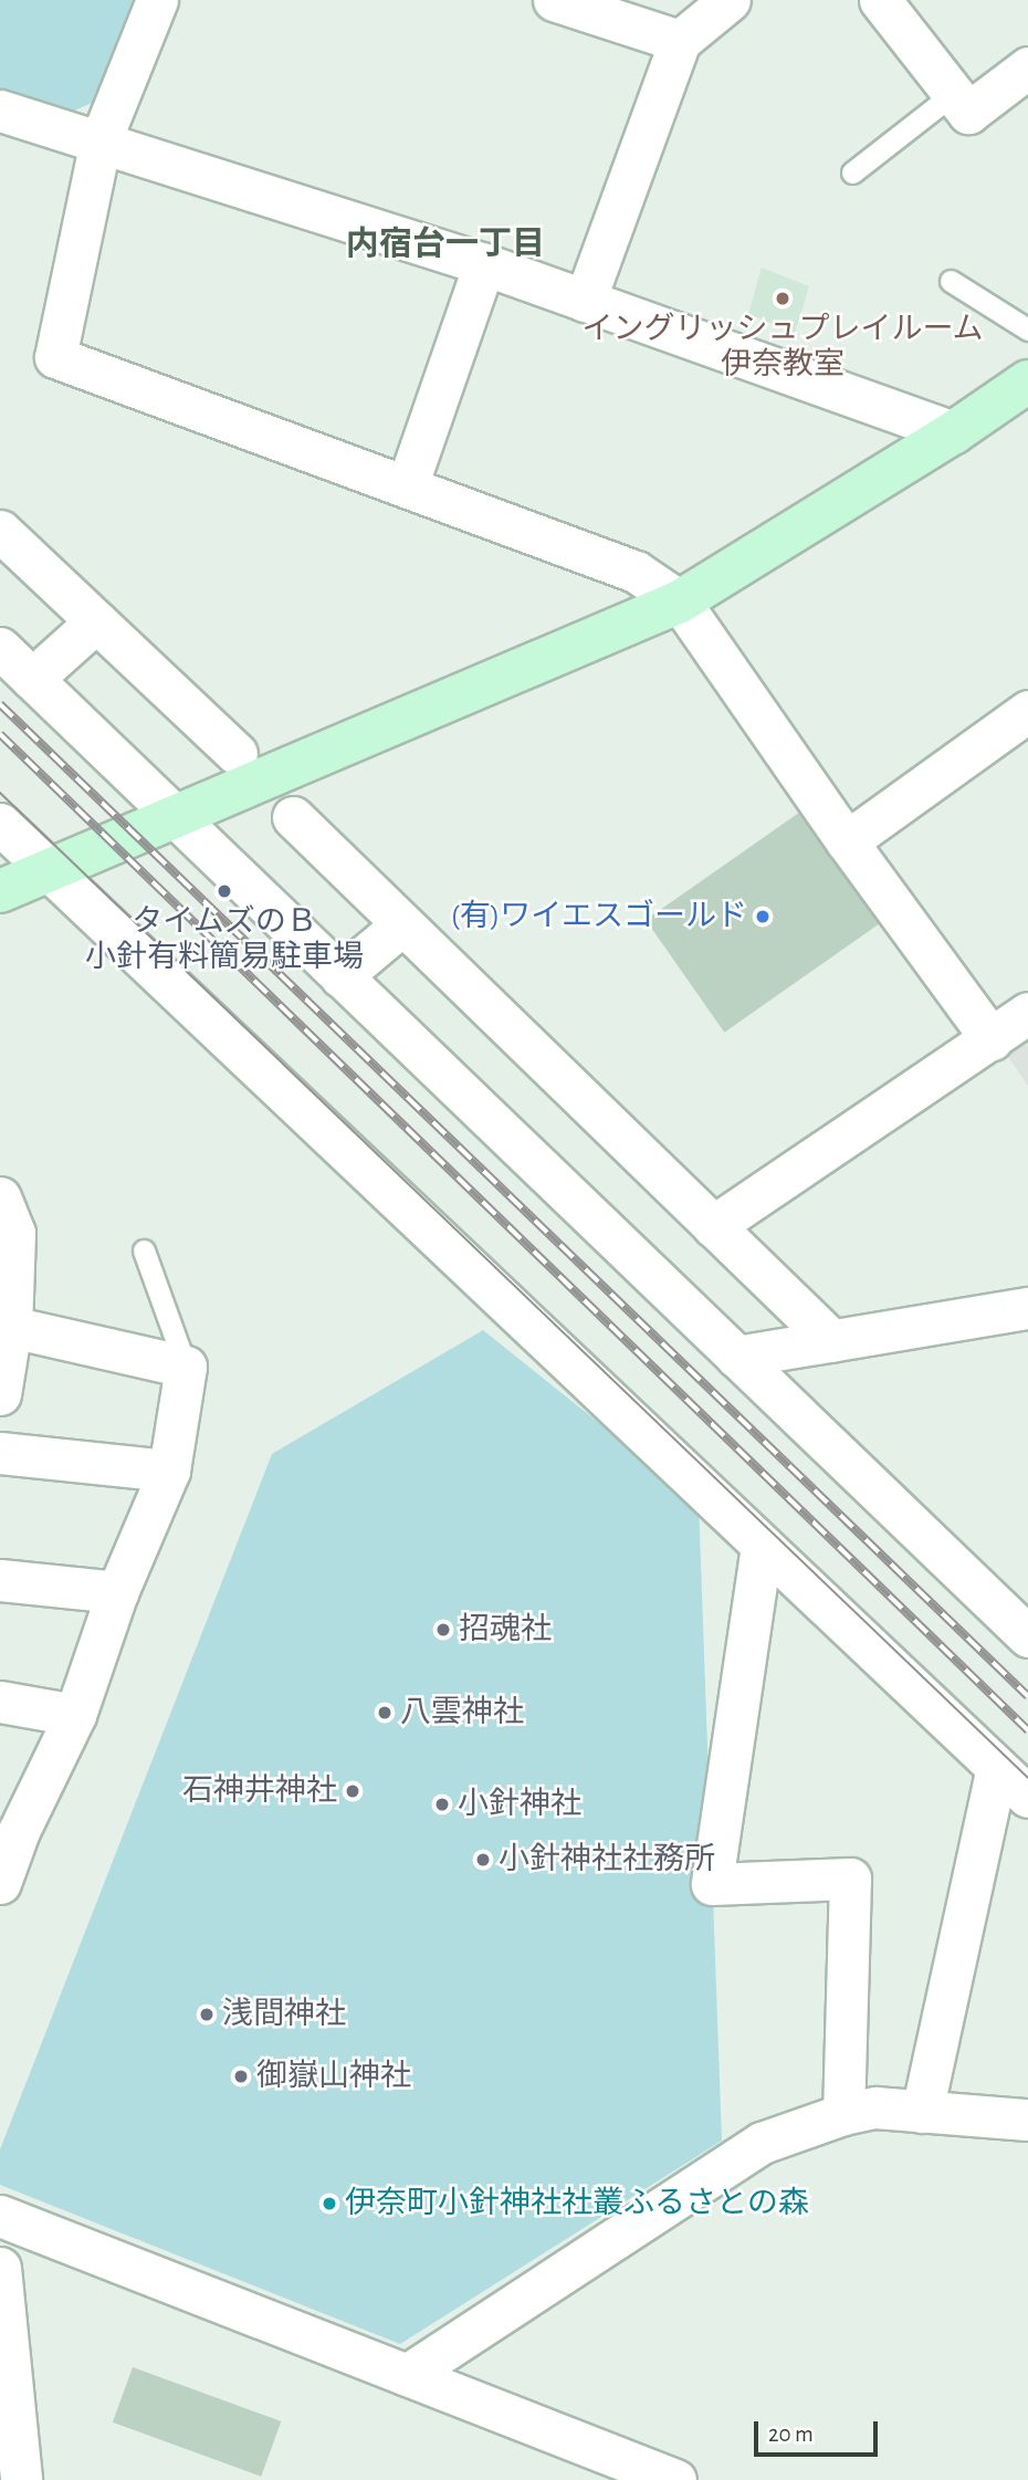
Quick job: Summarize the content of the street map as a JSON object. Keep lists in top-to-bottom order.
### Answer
{
  "districts": ["内宿台一丁目"],
  "places": [
    "イングリッシュプレイルーム 伊奈教室",
    "タイムズのＢ 小針有料簡易駐車場",
    "(有)ワイエスゴールド",
    "招魂社",
    "八雲神社",
    "石神井神社",
    "小針神社",
    "小針神社社務所",
    "浅間神社",
    "御嶽山神社",
    "伊奈町小針神社社叢ふるさとの森"
  ],
  "scale_bar": "20 m"
}
